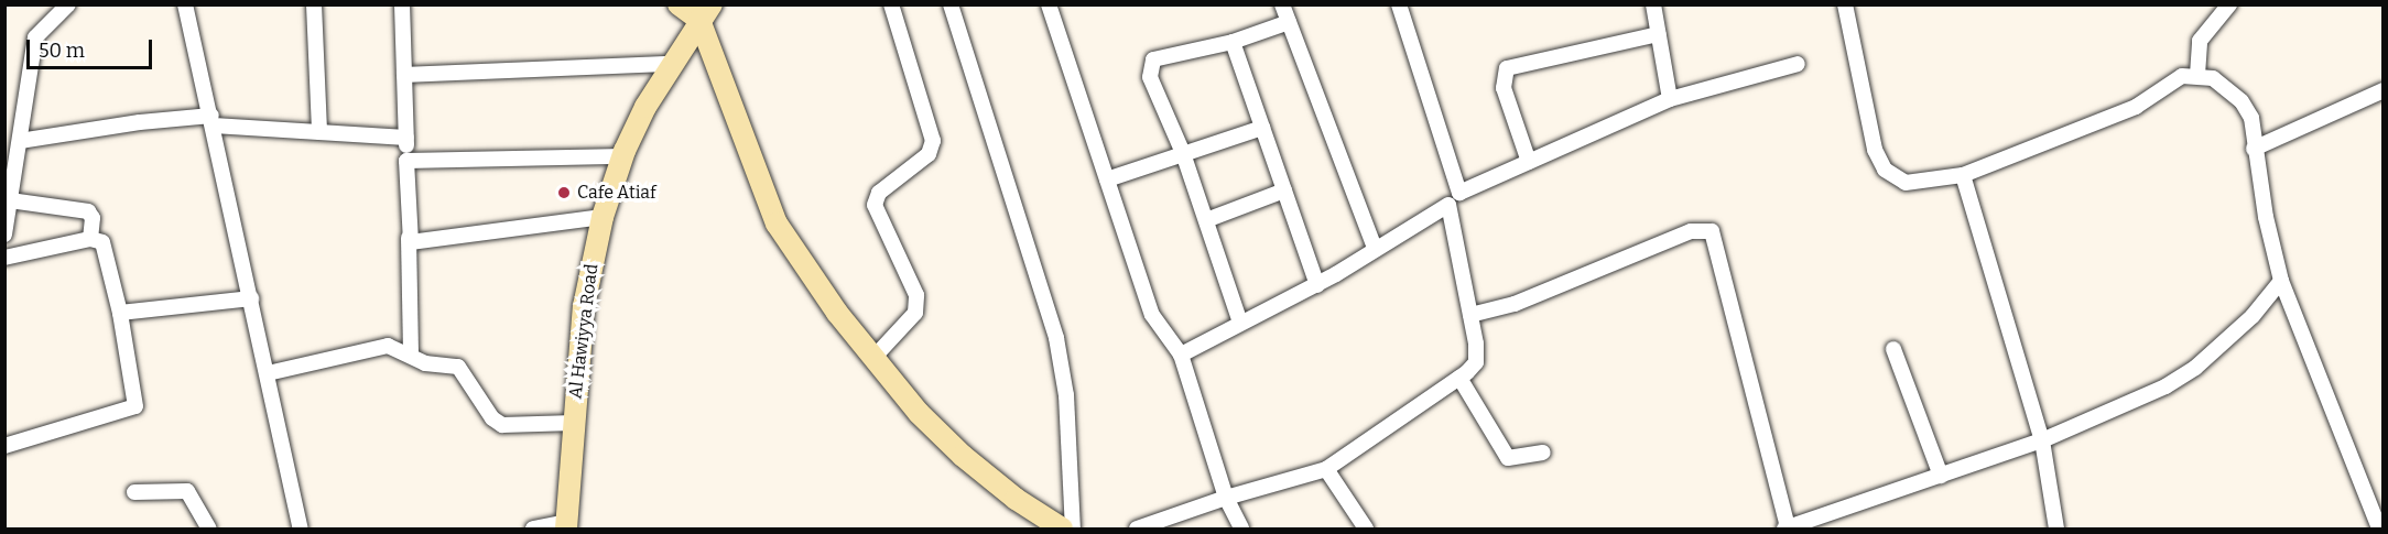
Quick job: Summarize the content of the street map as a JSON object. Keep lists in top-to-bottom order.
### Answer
{
  "streets": {
    "street": ["Al Hawiyya Road"]
  },
  "places": ["Cafe Atiaf"],
  "scale_bar": "50 m"
}
